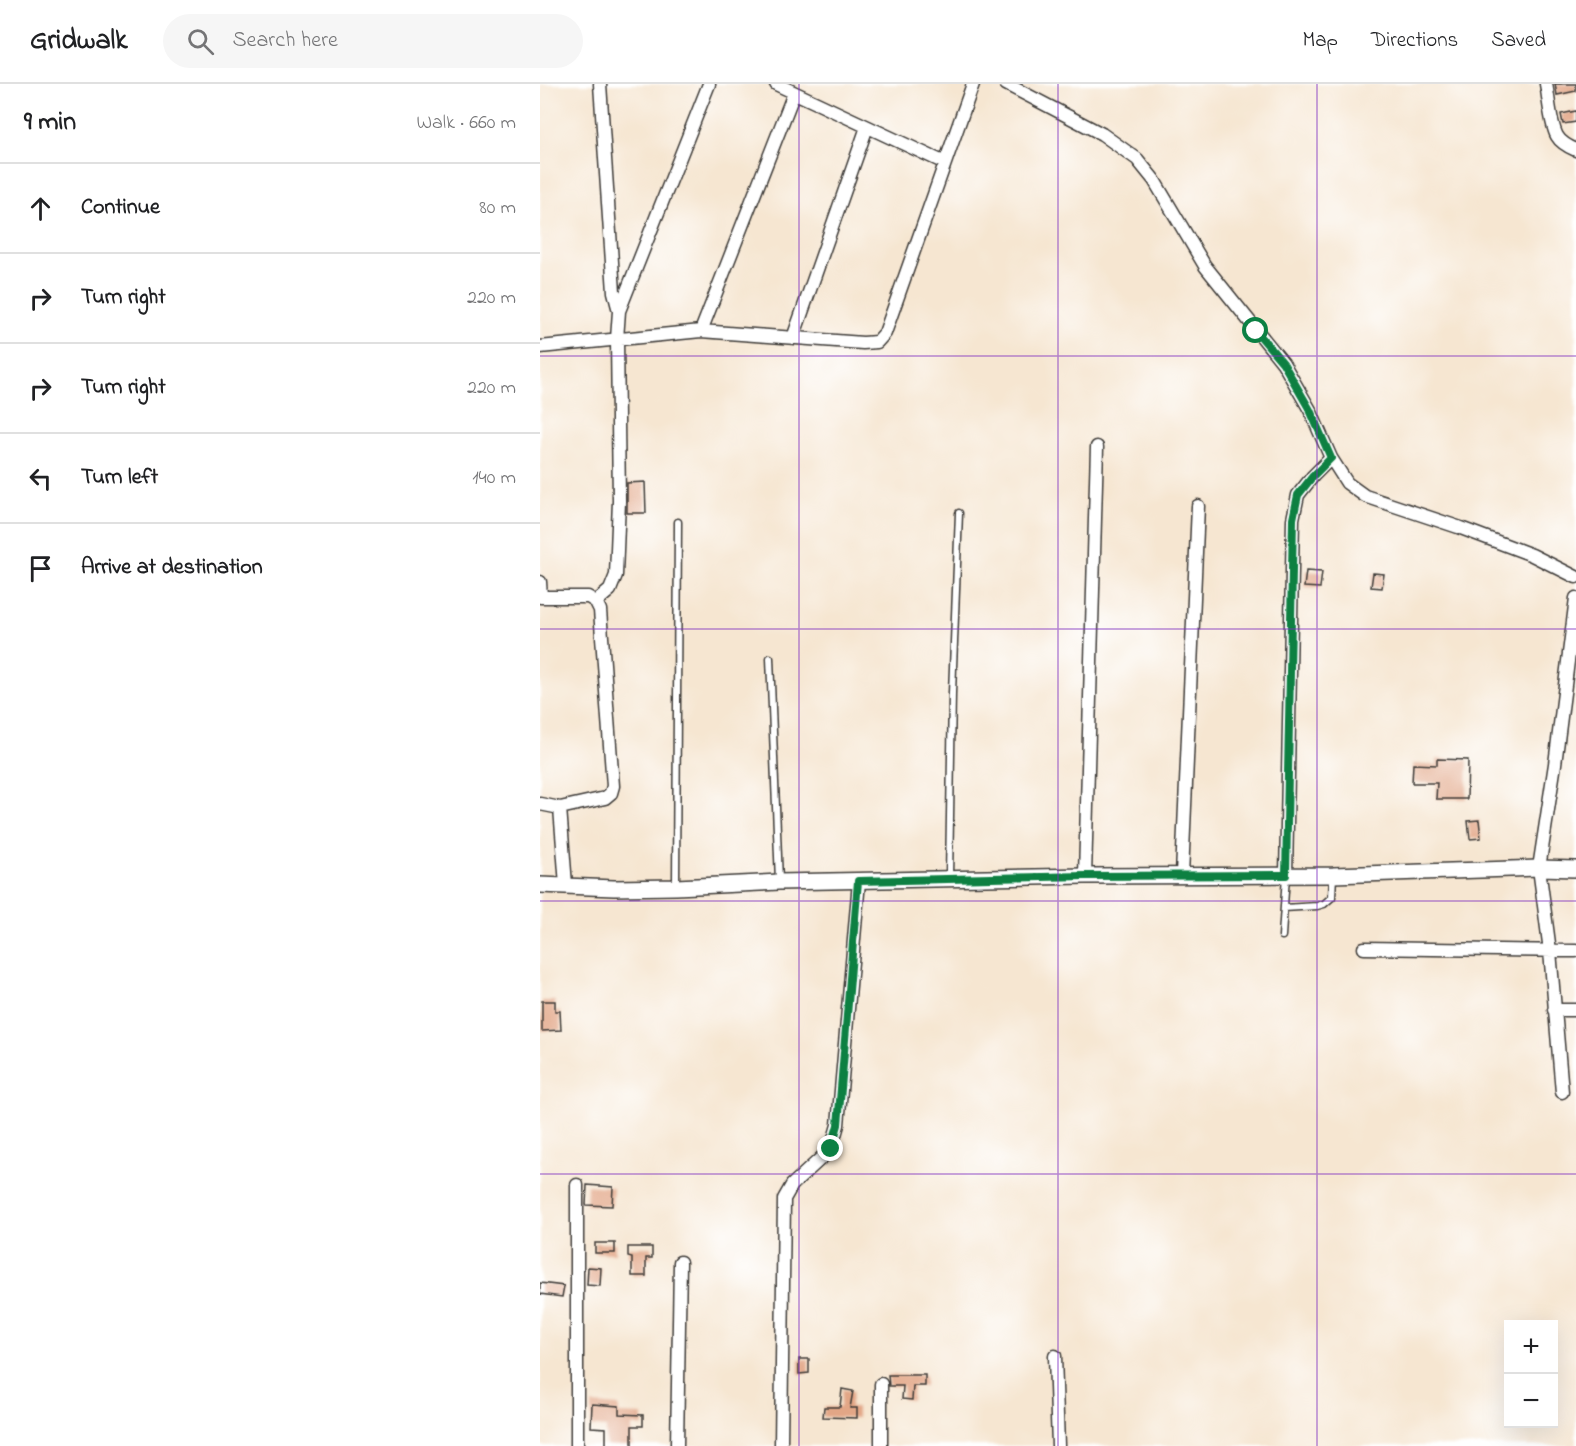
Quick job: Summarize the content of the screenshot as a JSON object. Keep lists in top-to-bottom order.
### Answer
{
  "page": {
    "header": "Gridwalk",
    "search": "Search here",
    "nav": ["Map", "Directions", "Saved"],
    "heading": ["9 min", "Walk · 660 m"],
    "list": [
      ["Continue", "80 m"],
      ["Turn right", "220 m"],
      ["Turn right", "220 m"],
      ["Turn left", "140 m"],
      "Arrive at destination"
    ],
    "map_buttons": ["+", "−"]
  }
}
